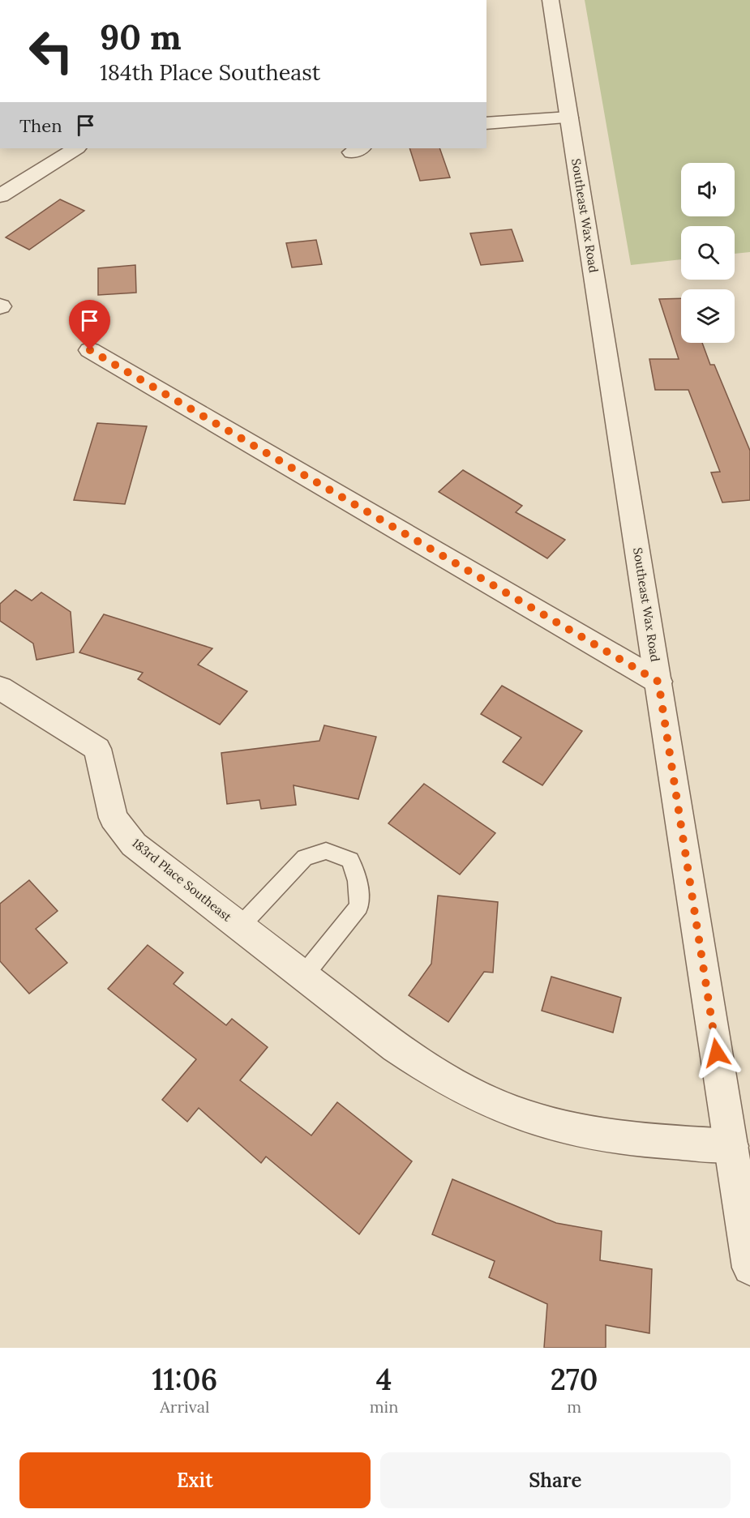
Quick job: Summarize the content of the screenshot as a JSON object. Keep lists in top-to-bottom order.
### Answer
{
  "streets": {
    "street": ["Southeast Wax Road", "183rd Place Southeast"]
  },
  "crossings": [
    ["Southeast Wax Road", "183rd Place Southeast"]
  ],
  "page": {
    "turn": ["90 m", "184th Place Southeast"],
    "then": "Then",
    "eta": [
      "11:06",
      "Arrival",
      "4",
      "min",
      "270",
      "m"
    ],
    "buttons": ["Exit", "Share"]
  }
}
